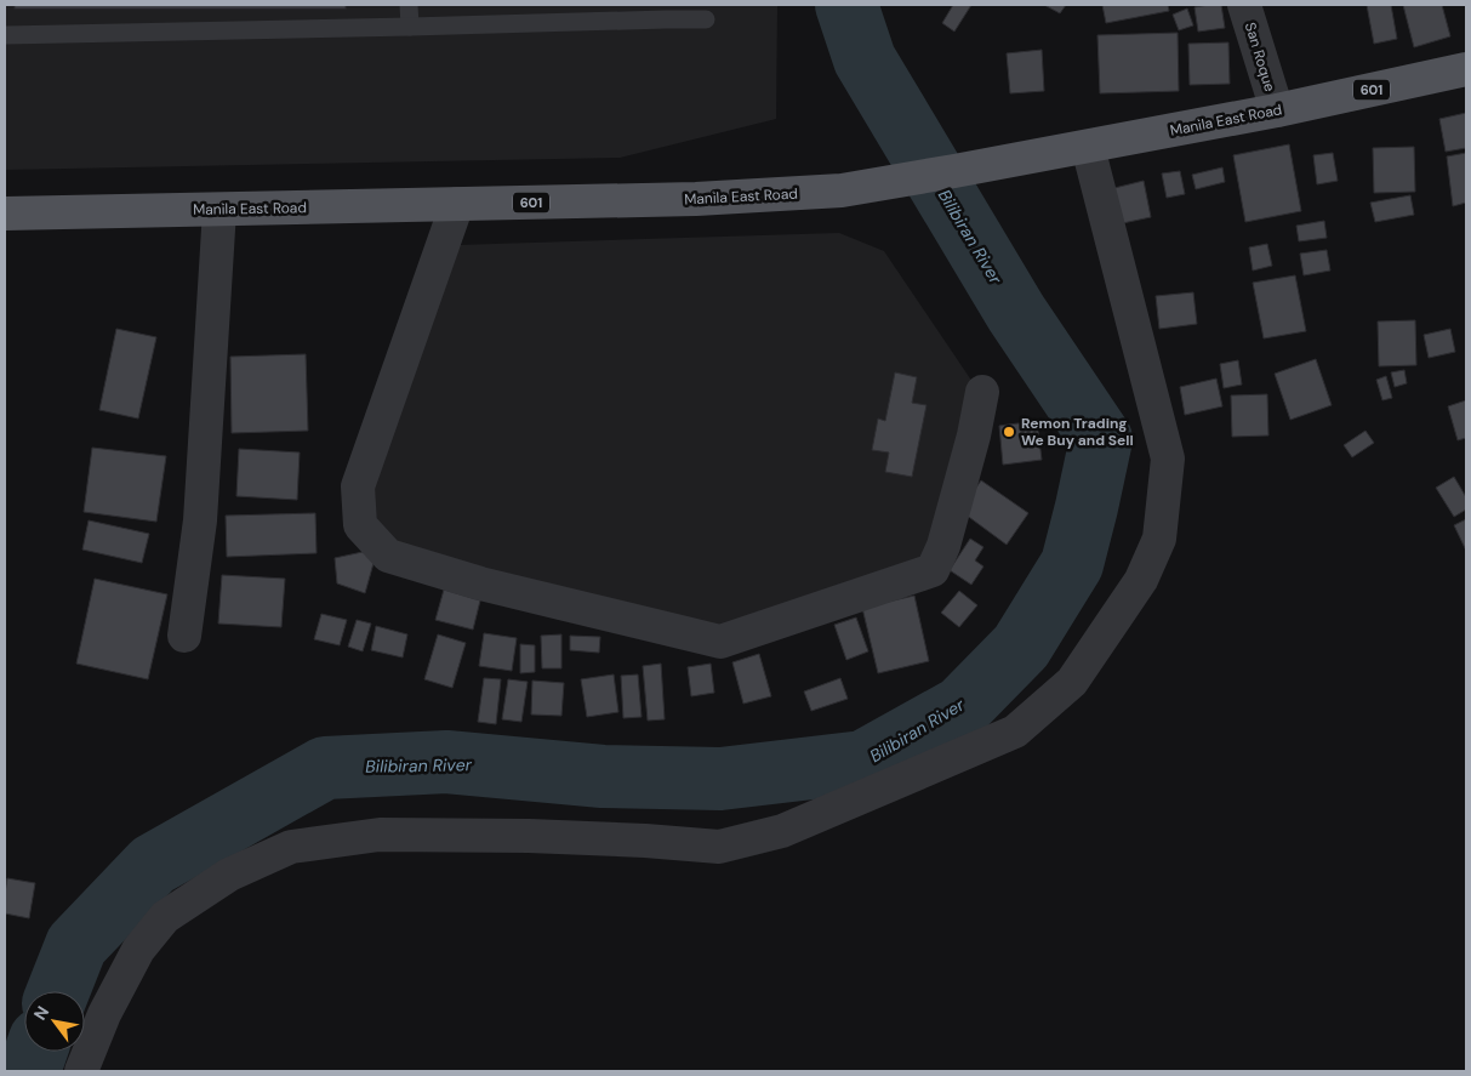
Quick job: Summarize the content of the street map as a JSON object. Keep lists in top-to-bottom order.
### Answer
{
  "streets": {
    "main road": ["601", "Manila East Road"],
    "street": ["San Roque"]
  },
  "crossings": [
    ["San Roque", "Manila East Road"]
  ],
  "water": ["Bilibiran River"],
  "places": ["Remon Trading We Buy and Sell"],
  "north": "top left"
}
